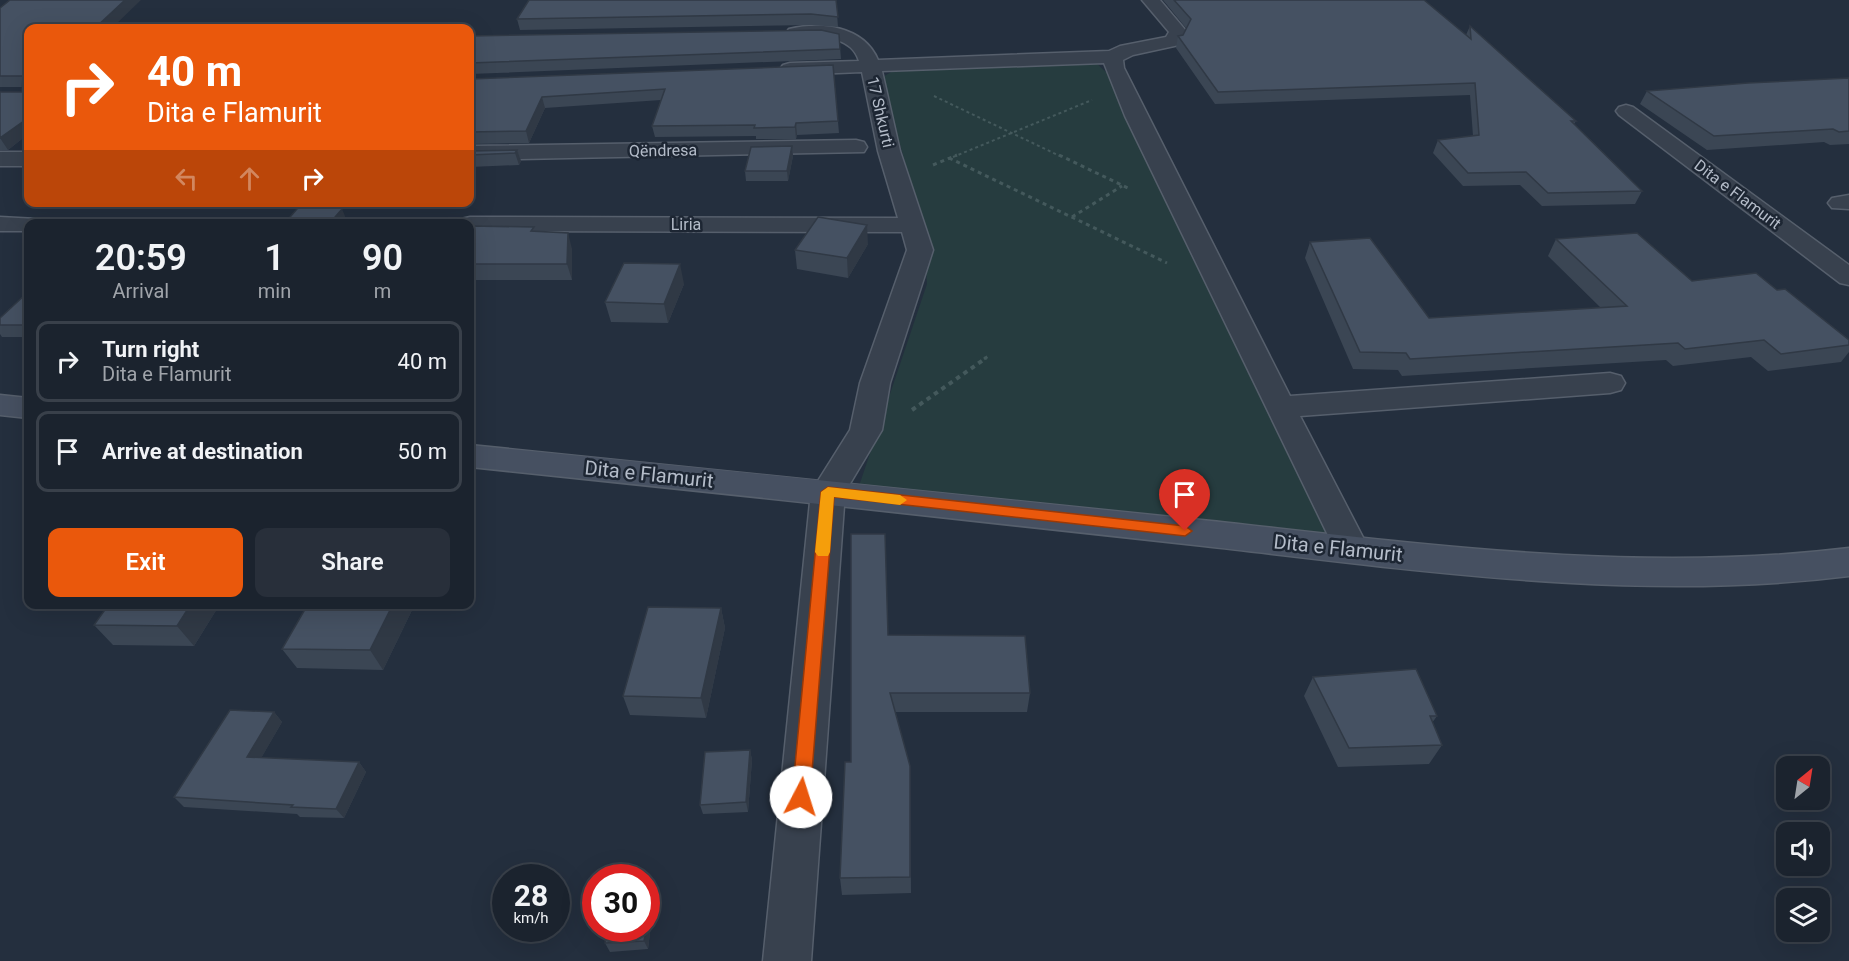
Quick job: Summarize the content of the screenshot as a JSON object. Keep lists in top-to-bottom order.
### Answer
{
  "streets": {
    "street": [
      "17 Shkurti",
      "Qëndresa",
      "Dita e Flamurit",
      "Liria"
    ]
  },
  "crossings": [
    ["17 Shkurti", "Dita e Flamurit"]
  ],
  "north": "top right",
  "page": {
    "turn": ["40 m", "Dita e Flamurit"],
    "eta": [
      "20:59",
      "Arrival",
      "1",
      "min",
      "90",
      "m"
    ],
    "list": [
      {
        "name": "Turn right",
        "note": "Dita e Flamurit",
        "value": "40 m"
      },
      {
        "name": "Arrive at destination",
        "value": "50 m"
      }
    ],
    "buttons": ["Exit", "Share"],
    "speed": "28 km/h",
    "limit": "30"
  }
}
